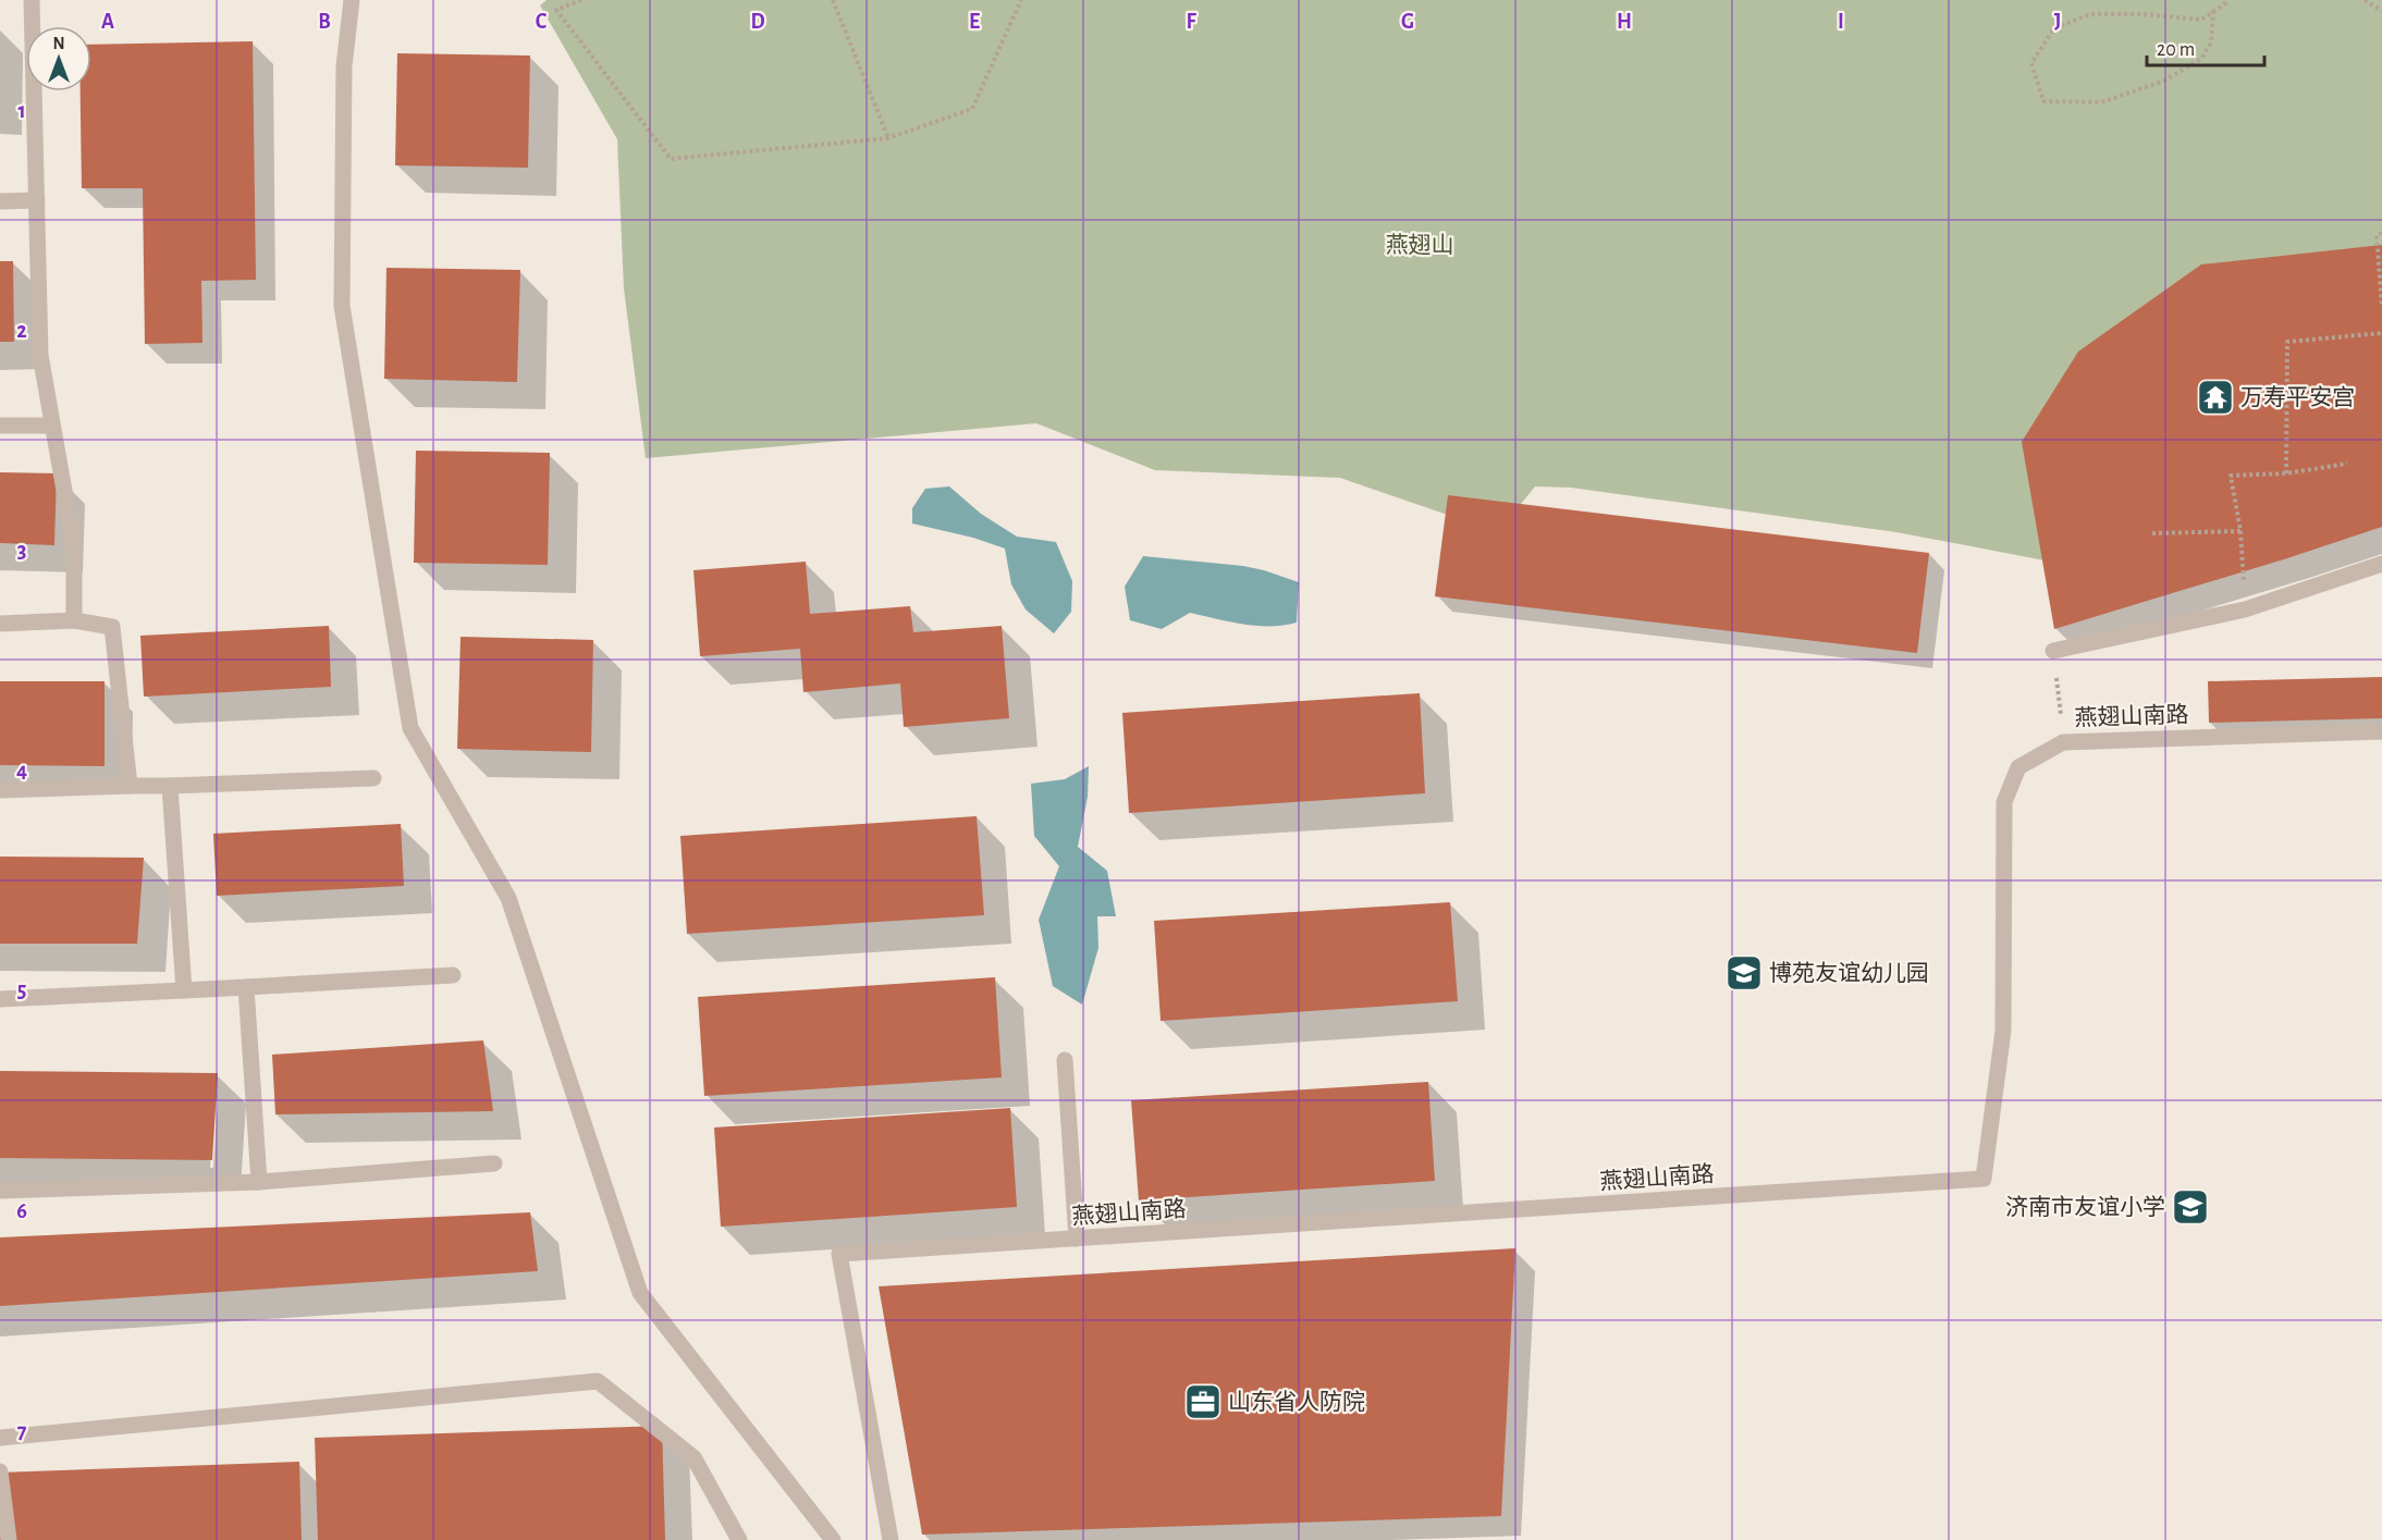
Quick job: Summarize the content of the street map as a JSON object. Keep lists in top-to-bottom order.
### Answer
{
  "streets": {
    "street": ["燕翅山南路"]
  },
  "parks": ["燕翅山"],
  "places": {
    "temple": ["万寿平安宫"],
    "school or university": ["博苑友谊幼儿园", "济南市友谊小学"],
    "office": ["山东省人防院"]
  },
  "scale_bar": "20 m",
  "north": "top",
  "grid": {
    "columns": [
      "A",
      "B",
      "C",
      "D",
      "E",
      "F",
      "G",
      "H",
      "I",
      "J"
    ],
    "rows": [
      "1",
      "2",
      "3",
      "4",
      "5",
      "6",
      "7"
    ]
  }
}
